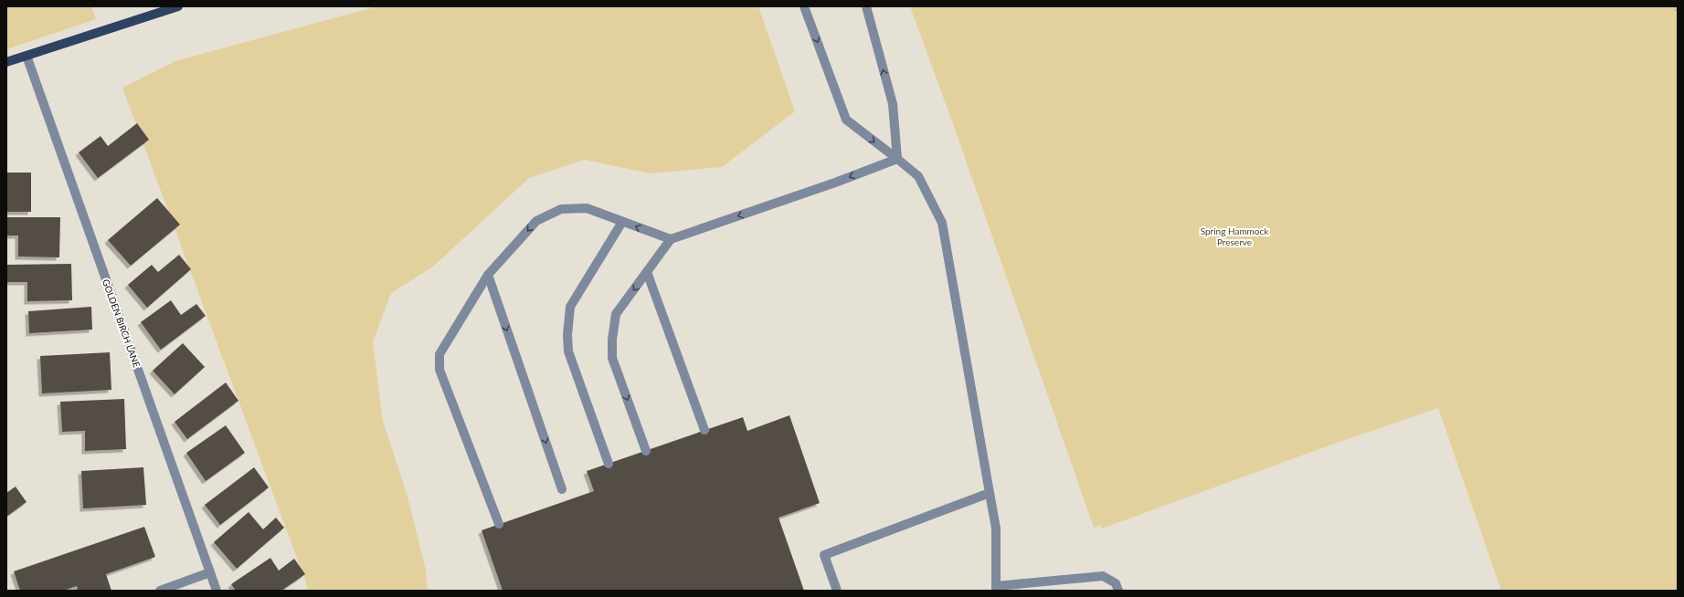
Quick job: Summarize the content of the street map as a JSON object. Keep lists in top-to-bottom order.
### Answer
{
  "streets": {
    "street": ["GOLDEN BIRCH LANE"]
  },
  "parks": ["Spring Hammock Preserve"]
}
